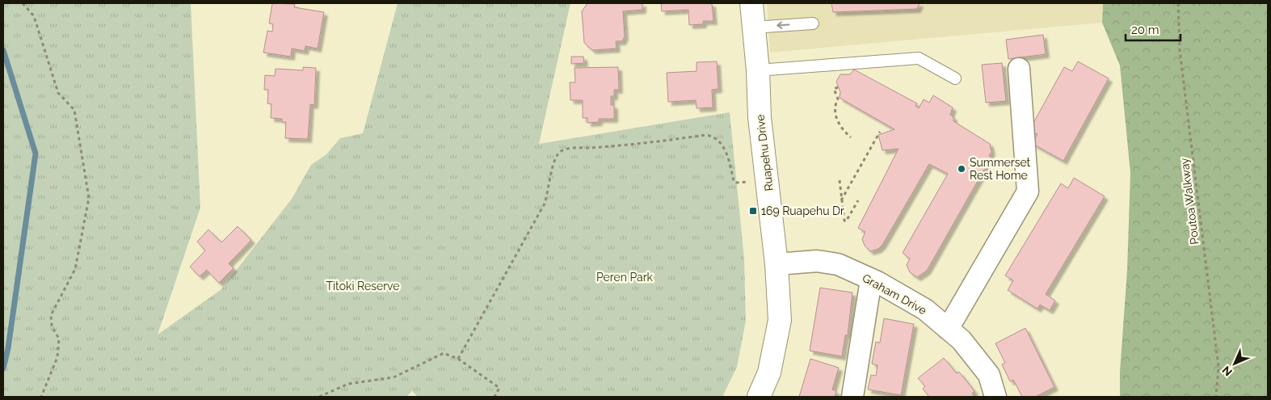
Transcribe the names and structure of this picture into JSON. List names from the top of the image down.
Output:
{
  "streets": {
    "street": ["Ruapehu Drive", "Graham Drive"],
    "path": ["Poutoa Walkway"]
  },
  "crossings": [
    ["Ruapehu Drive", "Graham Drive"]
  ],
  "parks": ["Peren Park", "Titoki Reserve"],
  "places": {
    "other": ["Summerset Rest Home"],
    "transit": ["169 Ruapehu Dr"]
  },
  "scale_bar": "20 m",
  "north": "bottom left"
}
